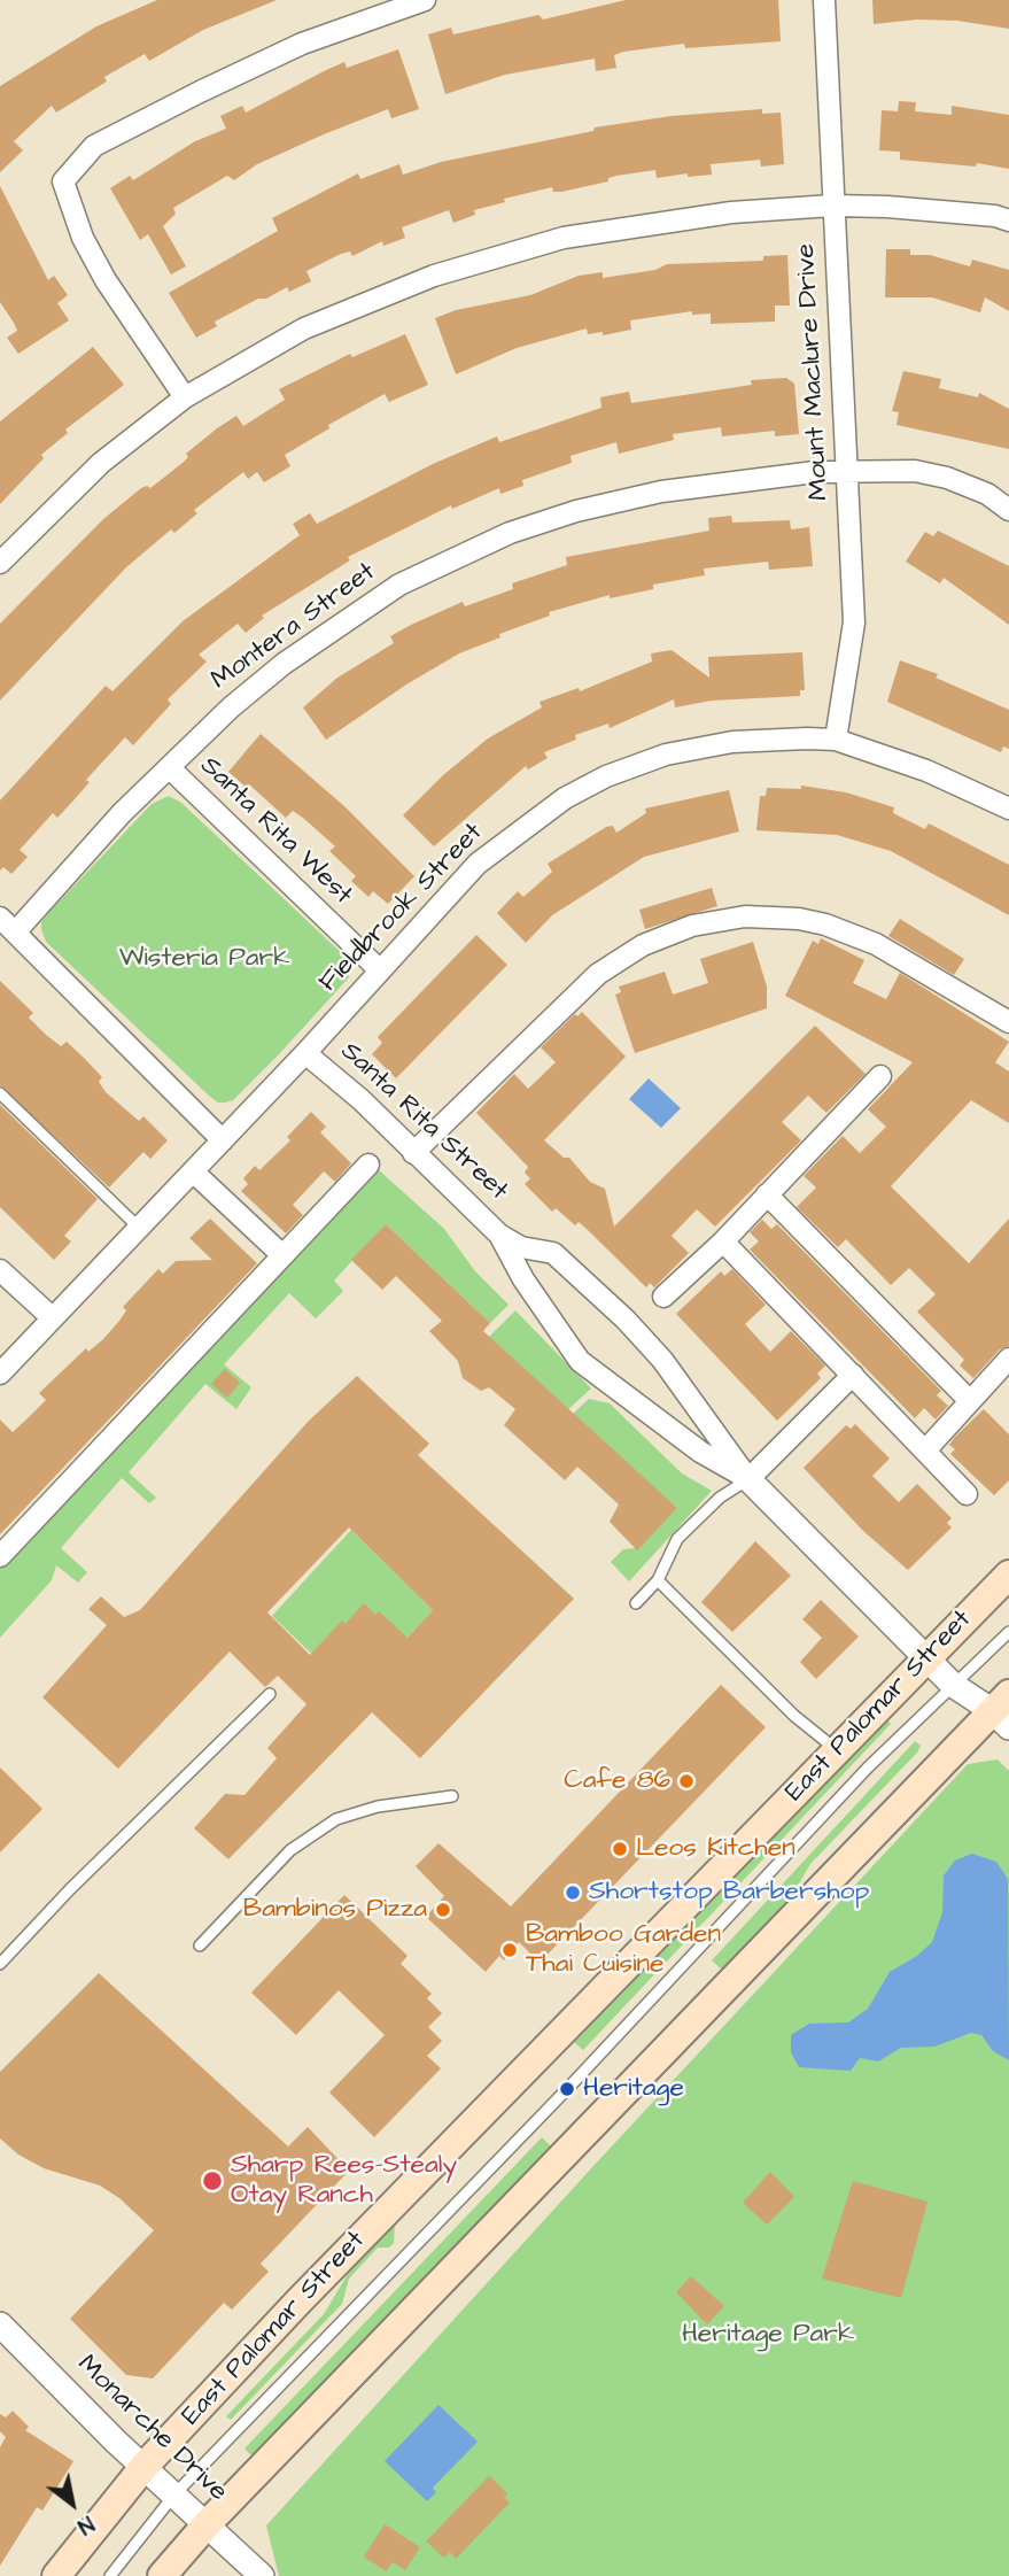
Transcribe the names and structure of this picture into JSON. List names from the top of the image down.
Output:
{
  "streets": {
    "main road": ["East Palomar Street"],
    "street": [
      "Mount Maclure Drive",
      "Montera Street",
      "Santa Rita West",
      "Fieldbrook Street",
      "Santa Rita Street",
      "Monarche Drive"
    ]
  },
  "crossings": [
    ["Mount Maclure Drive", "Montera Street"],
    ["Mount Maclure Drive", "Fieldbrook Street"],
    ["Montera Street", "Santa Rita West"],
    ["Santa Rita West", "Fieldbrook Street"],
    ["Fieldbrook Street", "Santa Rita Street"],
    ["Santa Rita Street", "East Palomar Street"],
    ["East Palomar Street", "Monarche Drive"]
  ],
  "parks": ["Wisteria Park", "Heritage Park"],
  "places": [
    "Cafe 86",
    "Leos Kitchen",
    "Shortstop Barbershop",
    "Bambinos Pizza",
    "Bamboo Garden Thai Cuisine",
    "Heritage",
    "Sharp Rees-Stealy Otay Ranch"
  ],
  "north": "bottom right"
}
